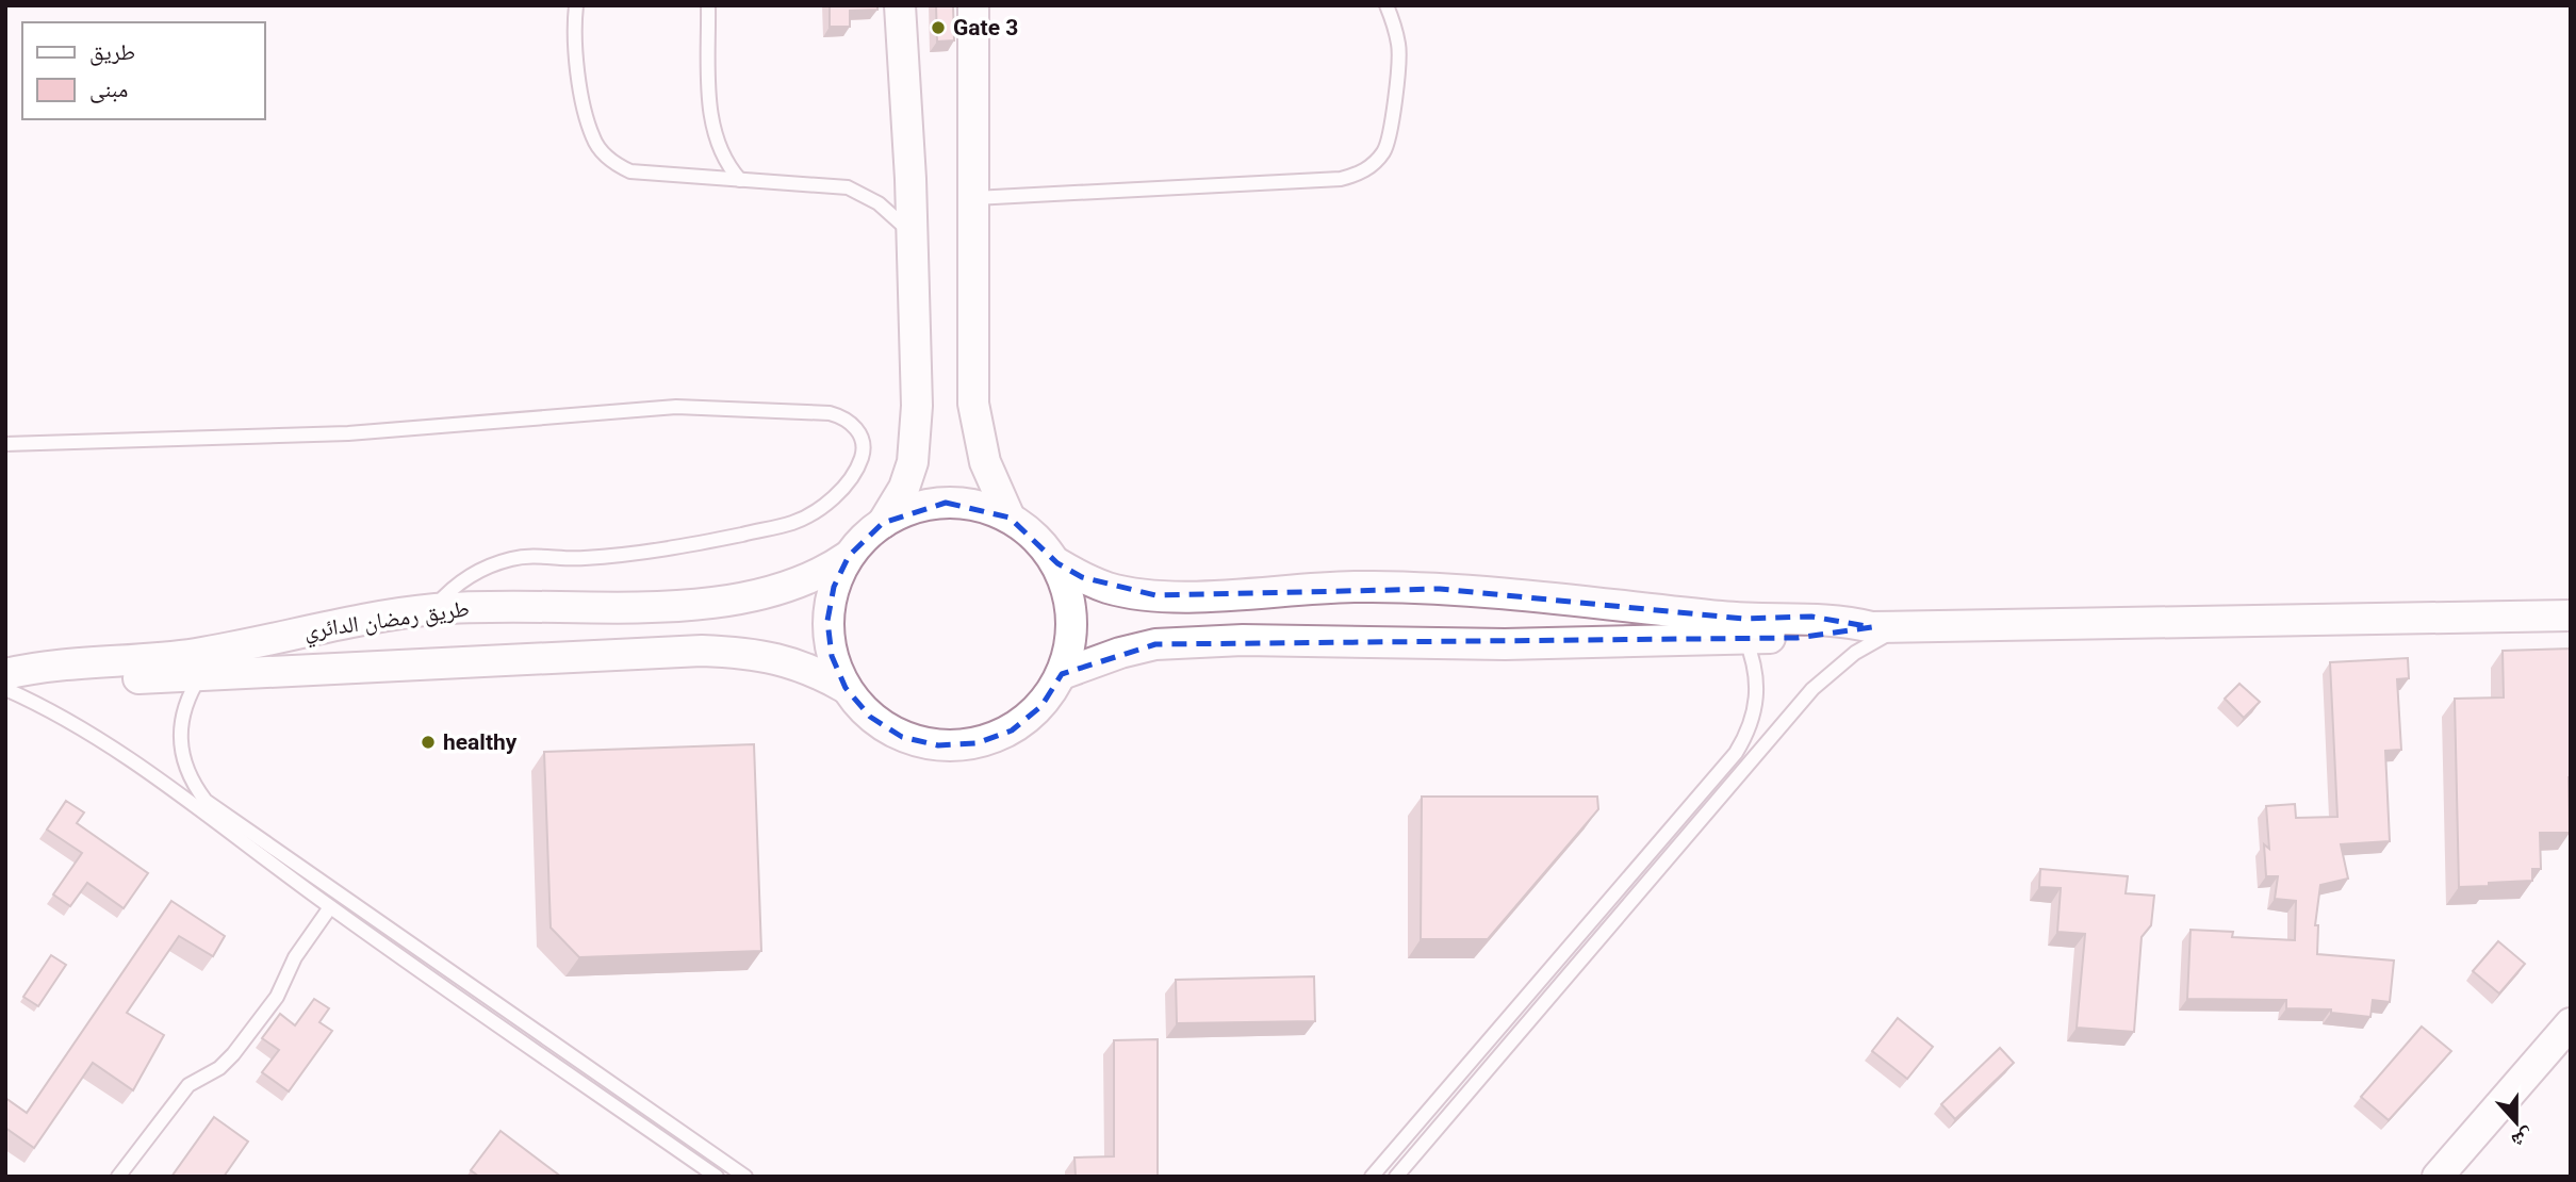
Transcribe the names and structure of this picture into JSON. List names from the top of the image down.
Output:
{
  "streets": {
    "street": ["طريق رمضان الدائري"]
  },
  "places": ["Gate 3", "healthy"],
  "legend": ["طريق", "مبنى"],
  "north": "bottom"
}
